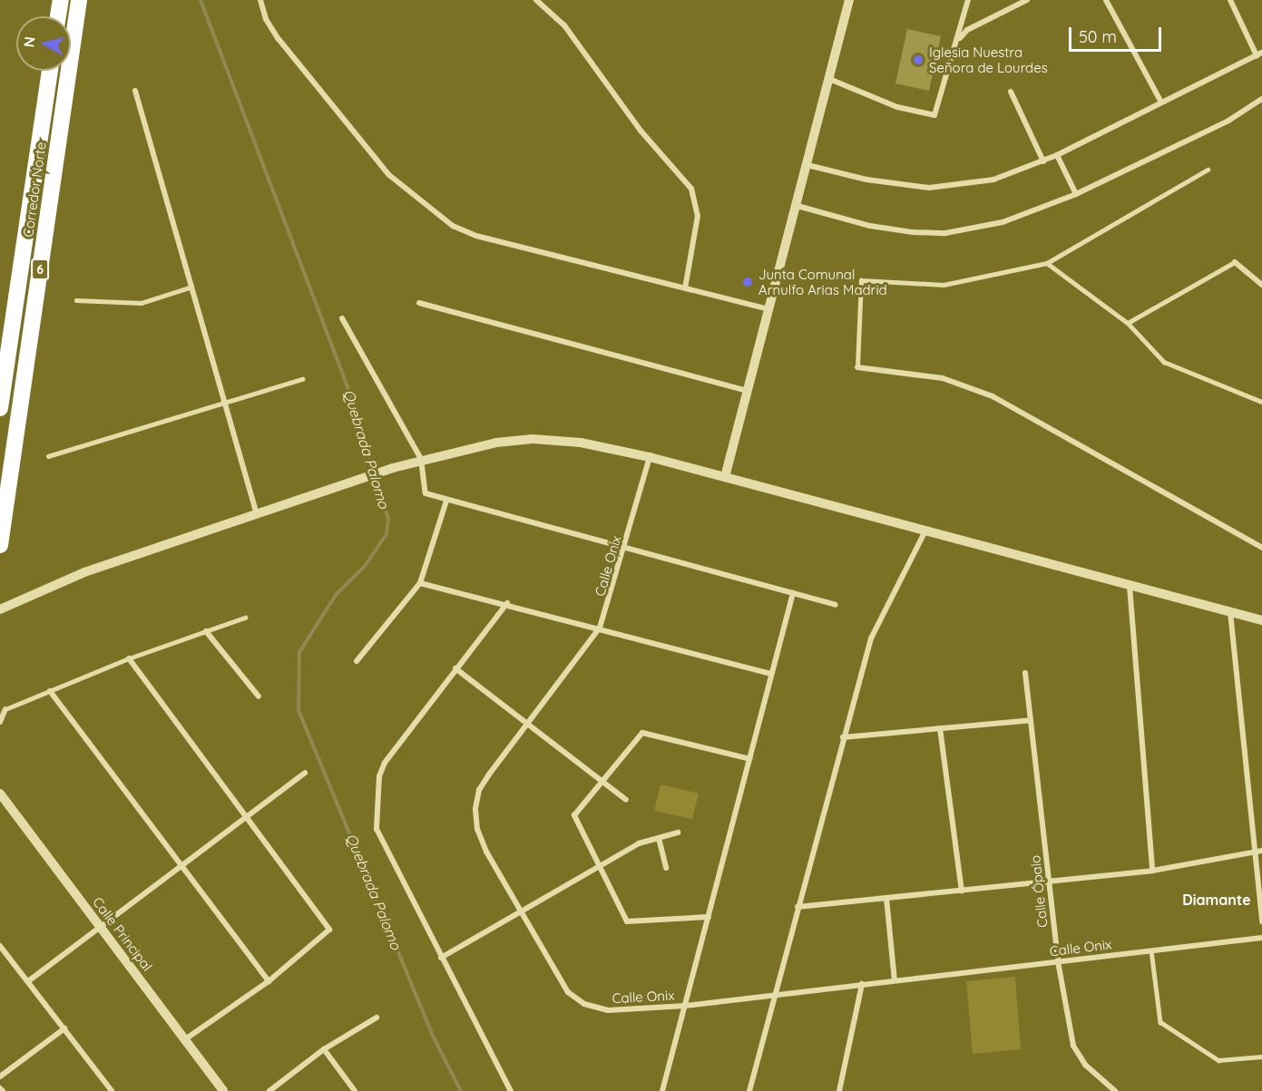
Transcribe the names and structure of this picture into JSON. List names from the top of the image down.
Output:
{
  "streets": {
    "highway": ["Corredor Norte", "6"],
    "street": ["Calle Onix", "Calle Ópalo", "Calle Principal"]
  },
  "crossings": [
    ["Calle Onix", "Calle Ópalo"]
  ],
  "districts": ["Diamante"],
  "water": ["Quebrada Palomo"],
  "places": ["Iglesia Nuestra Señora de Lourdes", "Junta Comunal Arnulfo Arias Madrid"],
  "scale_bar": "50 m",
  "north": "left"
}
